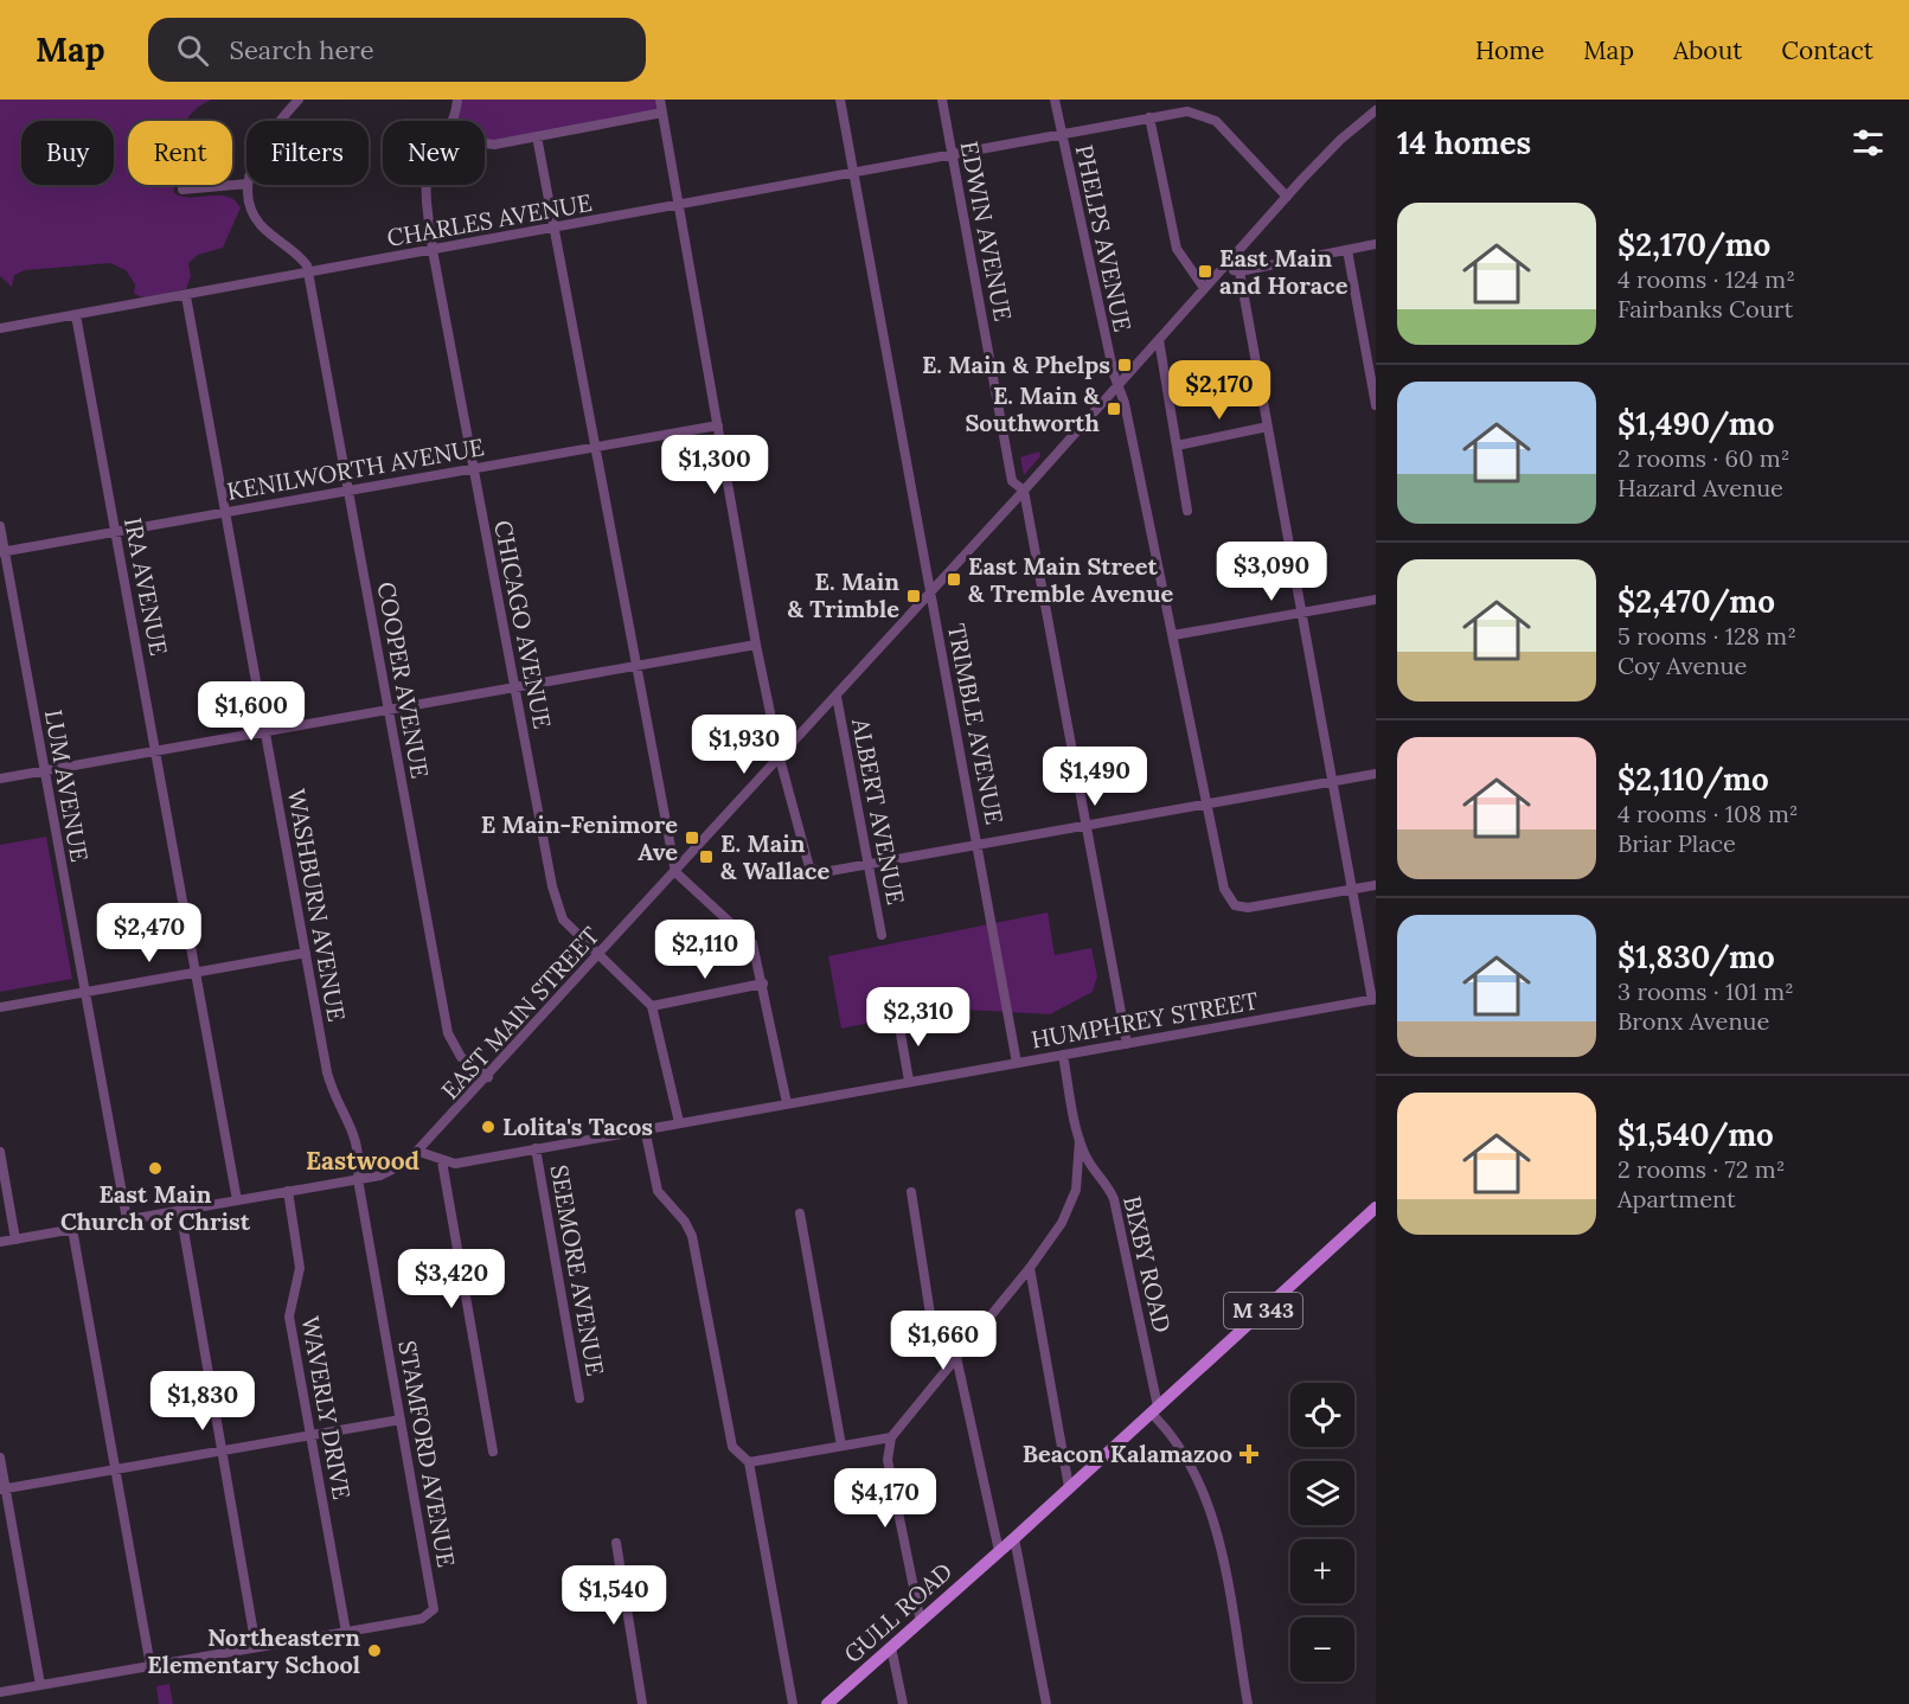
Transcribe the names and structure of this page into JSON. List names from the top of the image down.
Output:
{
  "streets": {
    "main road": ["M 343", "GULL ROAD"],
    "street": [
      "CHARLES AVENUE",
      "EDWIN AVENUE",
      "PHELPS AVENUE",
      "KENILWORTH AVENUE",
      "IRA AVENUE",
      "CHICAGO AVENUE",
      "COOPER AVENUE",
      "TRIMBLE AVENUE",
      "LUM AVENUE",
      "ALBERT AVENUE",
      "WASHBURN AVENUE",
      "EAST MAIN STREET",
      "HUMPHREY STREET",
      "BIXBY ROAD",
      "SEEMORE AVENUE",
      "WAVERLY DRIVE",
      "STAMFORD AVENUE"
    ]
  },
  "crossings": [
    ["CHARLES AVENUE", "EDWIN AVENUE"],
    ["CHARLES AVENUE", "PHELPS AVENUE"],
    ["CHARLES AVENUE", "IRA AVENUE"],
    ["CHARLES AVENUE", "CHICAGO AVENUE"],
    ["CHARLES AVENUE", "COOPER AVENUE"],
    ["CHARLES AVENUE", "TRIMBLE AVENUE"],
    ["CHARLES AVENUE", "WASHBURN AVENUE"],
    ["CHARLES AVENUE", "EAST MAIN STREET"],
    ["EDWIN AVENUE", "EAST MAIN STREET"],
    ["EDWIN AVENUE", "HUMPHREY STREET"],
    ["PHELPS AVENUE", "EAST MAIN STREET"],
    ["KENILWORTH AVENUE", "IRA AVENUE"],
    ["KENILWORTH AVENUE", "CHICAGO AVENUE"],
    ["KENILWORTH AVENUE", "COOPER AVENUE"],
    ["KENILWORTH AVENUE", "LUM AVENUE"],
    ["KENILWORTH AVENUE", "WASHBURN AVENUE"],
    ["IRA AVENUE", "EAST MAIN STREET"],
    ["CHICAGO AVENUE", "EAST MAIN STREET"],
    ["COOPER AVENUE", "EAST MAIN STREET"],
    ["TRIMBLE AVENUE", "EAST MAIN STREET"],
    ["TRIMBLE AVENUE", "HUMPHREY STREET"],
    ["LUM AVENUE", "EAST MAIN STREET"],
    ["ALBERT AVENUE", "EAST MAIN STREET"],
    ["WASHBURN AVENUE", "EAST MAIN STREET"],
    ["WASHBURN AVENUE", "STAMFORD AVENUE"],
    ["EAST MAIN STREET", "HUMPHREY STREET"],
    ["EAST MAIN STREET", "WAVERLY DRIVE"],
    ["EAST MAIN STREET", "STAMFORD AVENUE"],
    ["HUMPHREY STREET", "BIXBY ROAD"],
    ["HUMPHREY STREET", "SEEMORE AVENUE"],
    ["BIXBY ROAD", "GULL ROAD"],
    ["WAVERLY DRIVE", "STAMFORD AVENUE"]
  ],
  "districts": ["Eastwood"],
  "places": {
    "transit": [
      "East Main and Horace",
      "E. Main & Phelps",
      "E. Main & Southworth",
      "East Main Street & Tremble Avenue",
      "E. Main & Trimble",
      "E Main-Fenimore Ave",
      "E. Main & Wallace"
    ],
    "other": ["Lolita's Tacos", "East Main Church of Christ", "Northeastern Elementary School"],
    "health": ["Beacon Kalamazoo"]
  },
  "page": {
    "header": "Map",
    "search": "Search here",
    "nav": [
      "Home",
      "Map",
      "About",
      "Contact"
    ],
    "heading": "14 homes",
    "chip": [
      "Buy",
      "Rent",
      "Filters",
      "New"
    ],
    "list": [
      {
        "name": "$2,170/mo",
        "note": "4 rooms · 124 m² · Fairbanks Court"
      },
      {
        "name": "$1,490/mo",
        "note": "2 rooms · 60 m² · Hazard Avenue"
      },
      {
        "name": "$2,470/mo",
        "note": "5 rooms · 128 m² · Coy Avenue"
      },
      {
        "name": "$2,110/mo",
        "note": "4 rooms · 108 m² · Briar Place"
      },
      {
        "name": "$1,830/mo",
        "note": "3 rooms · 101 m² · Bronx Avenue"
      },
      {
        "name": "$1,540/mo",
        "note": "2 rooms · 72 m² · Apartment"
      }
    ],
    "price": [
      "$2,170",
      "$1,300",
      "$3,090",
      "$1,600",
      "$1,930",
      "$1,490",
      "$2,470",
      "$2,110",
      "$2,310",
      "$3,420",
      "$1,660",
      "$1,830",
      "$4,170",
      "$1,540"
    ],
    "map_buttons": ["+", "−"]
  }
}
